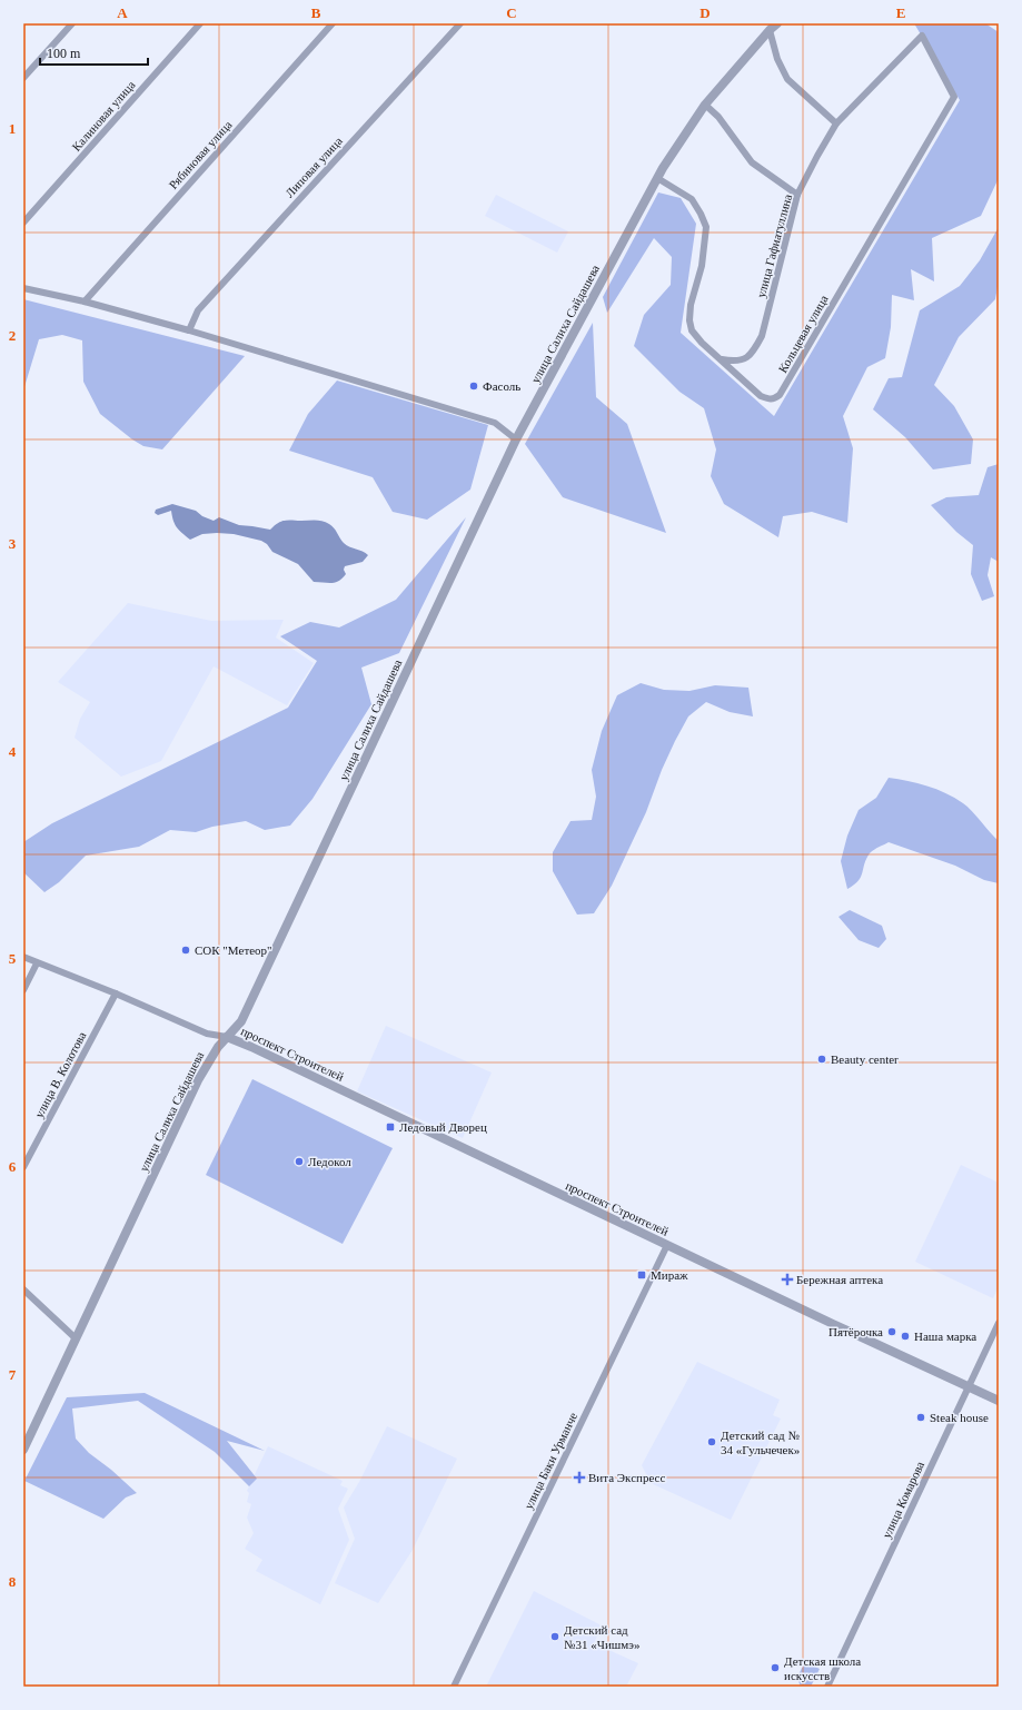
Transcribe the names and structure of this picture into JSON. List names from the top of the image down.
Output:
{
  "streets": {
    "street": [
      "Калиновая улица",
      "Рябиновая улица",
      "Липовая улица",
      "улица Гафиатуллина",
      "улица Салиха Сайдашева",
      "Кольцевая улица",
      "проспект Строителей",
      "улица В. Колотова",
      "улица Баки Урманче",
      "улица Комарова"
    ]
  },
  "crossings": [
    ["улица Гафиатуллина", "Кольцевая улица"],
    ["улица Салиха Сайдашева", "Кольцевая улица"],
    ["улица Салиха Сайдашева", "проспект Строителей"],
    ["проспект Строителей", "улица Баки Урманче"],
    ["проспект Строителей", "улица Комарова"]
  ],
  "places": {
    "other": [
      "Фасоль",
      "СОК \"Метеор\"",
      "Beauty center",
      "Ледокол",
      "Пятёрочка",
      "Наша марка",
      "Steak house",
      "Детский сад № 34 «Гульчечек»",
      "Детский сад №31 «Чишмэ»",
      "Детская школа искусств"
    ],
    "transit": ["Ледовый Дворец", "Мираж"],
    "health": ["Бережная аптека", "Вита Экспресс"]
  },
  "scale_bar": "100 m",
  "grid": {
    "columns": [
      "A",
      "B",
      "C",
      "D",
      "E"
    ],
    "rows": [
      "1",
      "2",
      "3",
      "4",
      "5",
      "6",
      "7",
      "8"
    ]
  }
}
